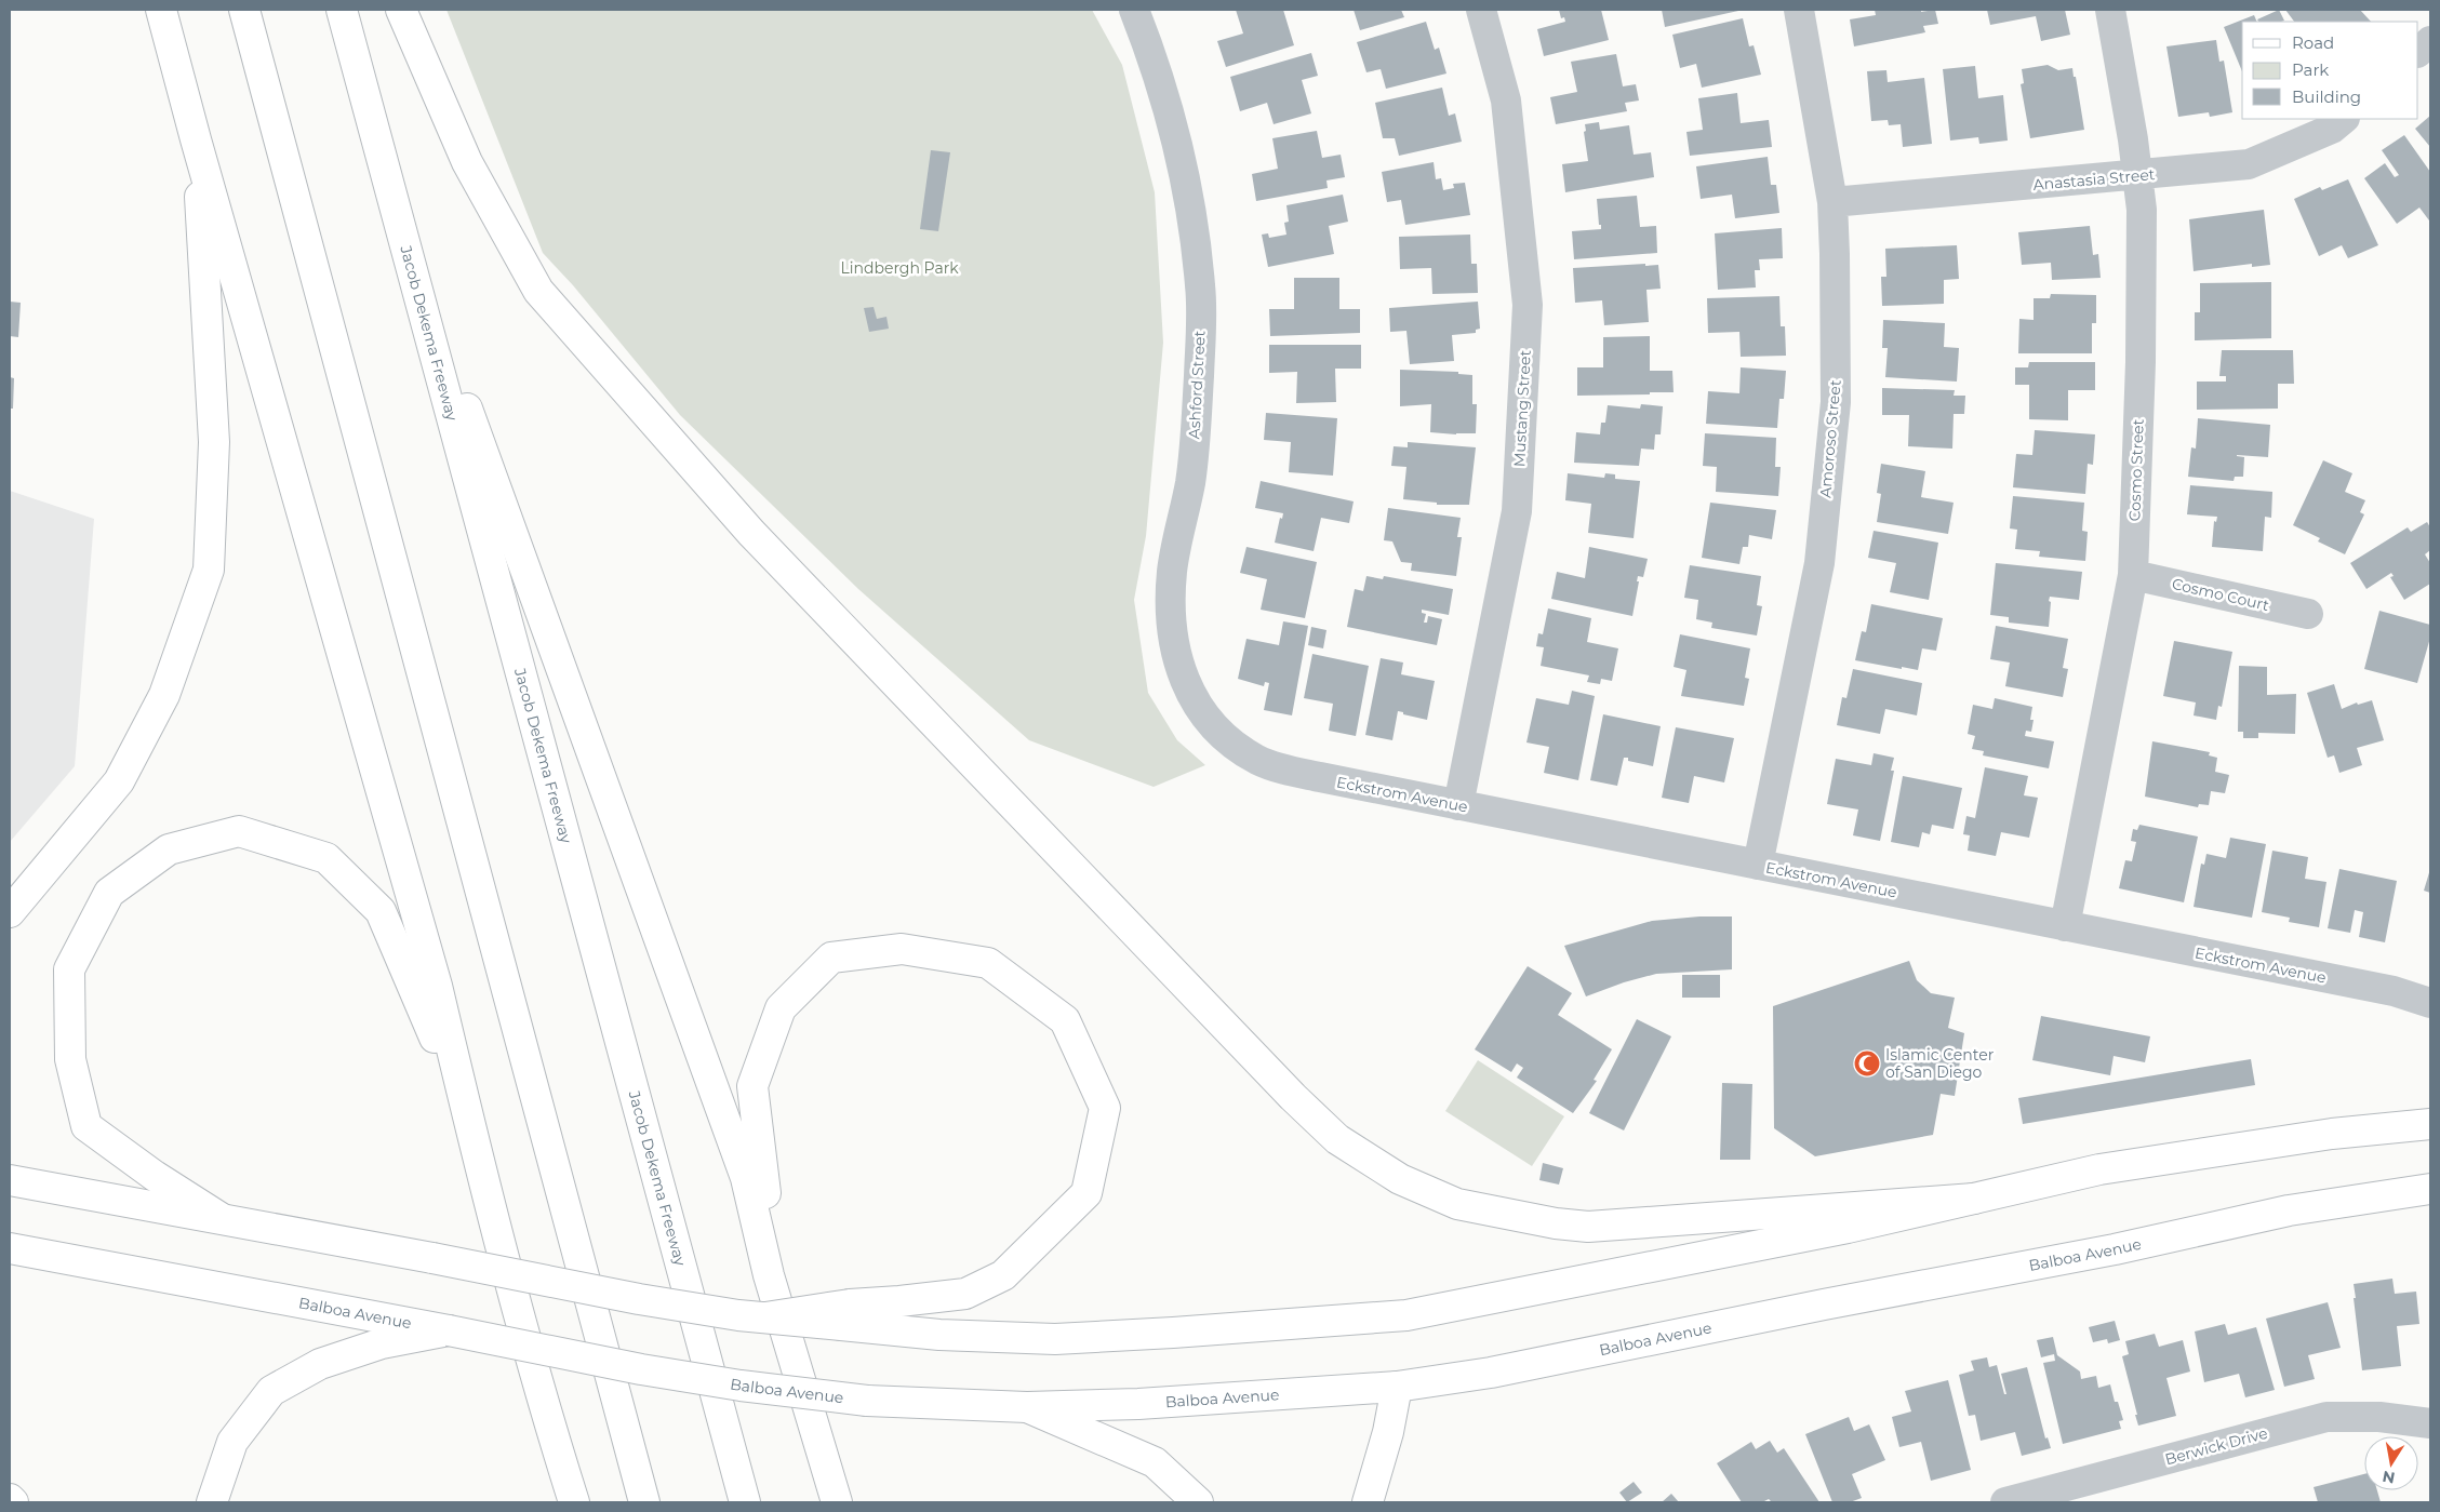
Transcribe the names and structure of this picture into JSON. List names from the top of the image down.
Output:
{
  "streets": {
    "main road": ["Jacob Dekema Freeway", "Balboa Avenue"],
    "street": [
      "Anastasia Street",
      "Ashford Street",
      "Mustang Street",
      "Amoroso Street",
      "Cosmo Street",
      "Cosmo Court",
      "Eckstrom Avenue",
      "Berwick Drive"
    ]
  },
  "crossings": [
    ["Anastasia Street", "Amoroso Street"],
    ["Anastasia Street", "Cosmo Street"],
    ["Ashford Street", "Eckstrom Avenue"],
    ["Mustang Street", "Eckstrom Avenue"],
    ["Amoroso Street", "Eckstrom Avenue"],
    ["Cosmo Street", "Cosmo Court"],
    ["Cosmo Street", "Eckstrom Avenue"]
  ],
  "parks": ["Lindbergh Park"],
  "places": {
    "mosque": ["Islamic Center of San Diego"]
  },
  "legend": ["Road", "Park", "Building"],
  "north": "bottom"
}
